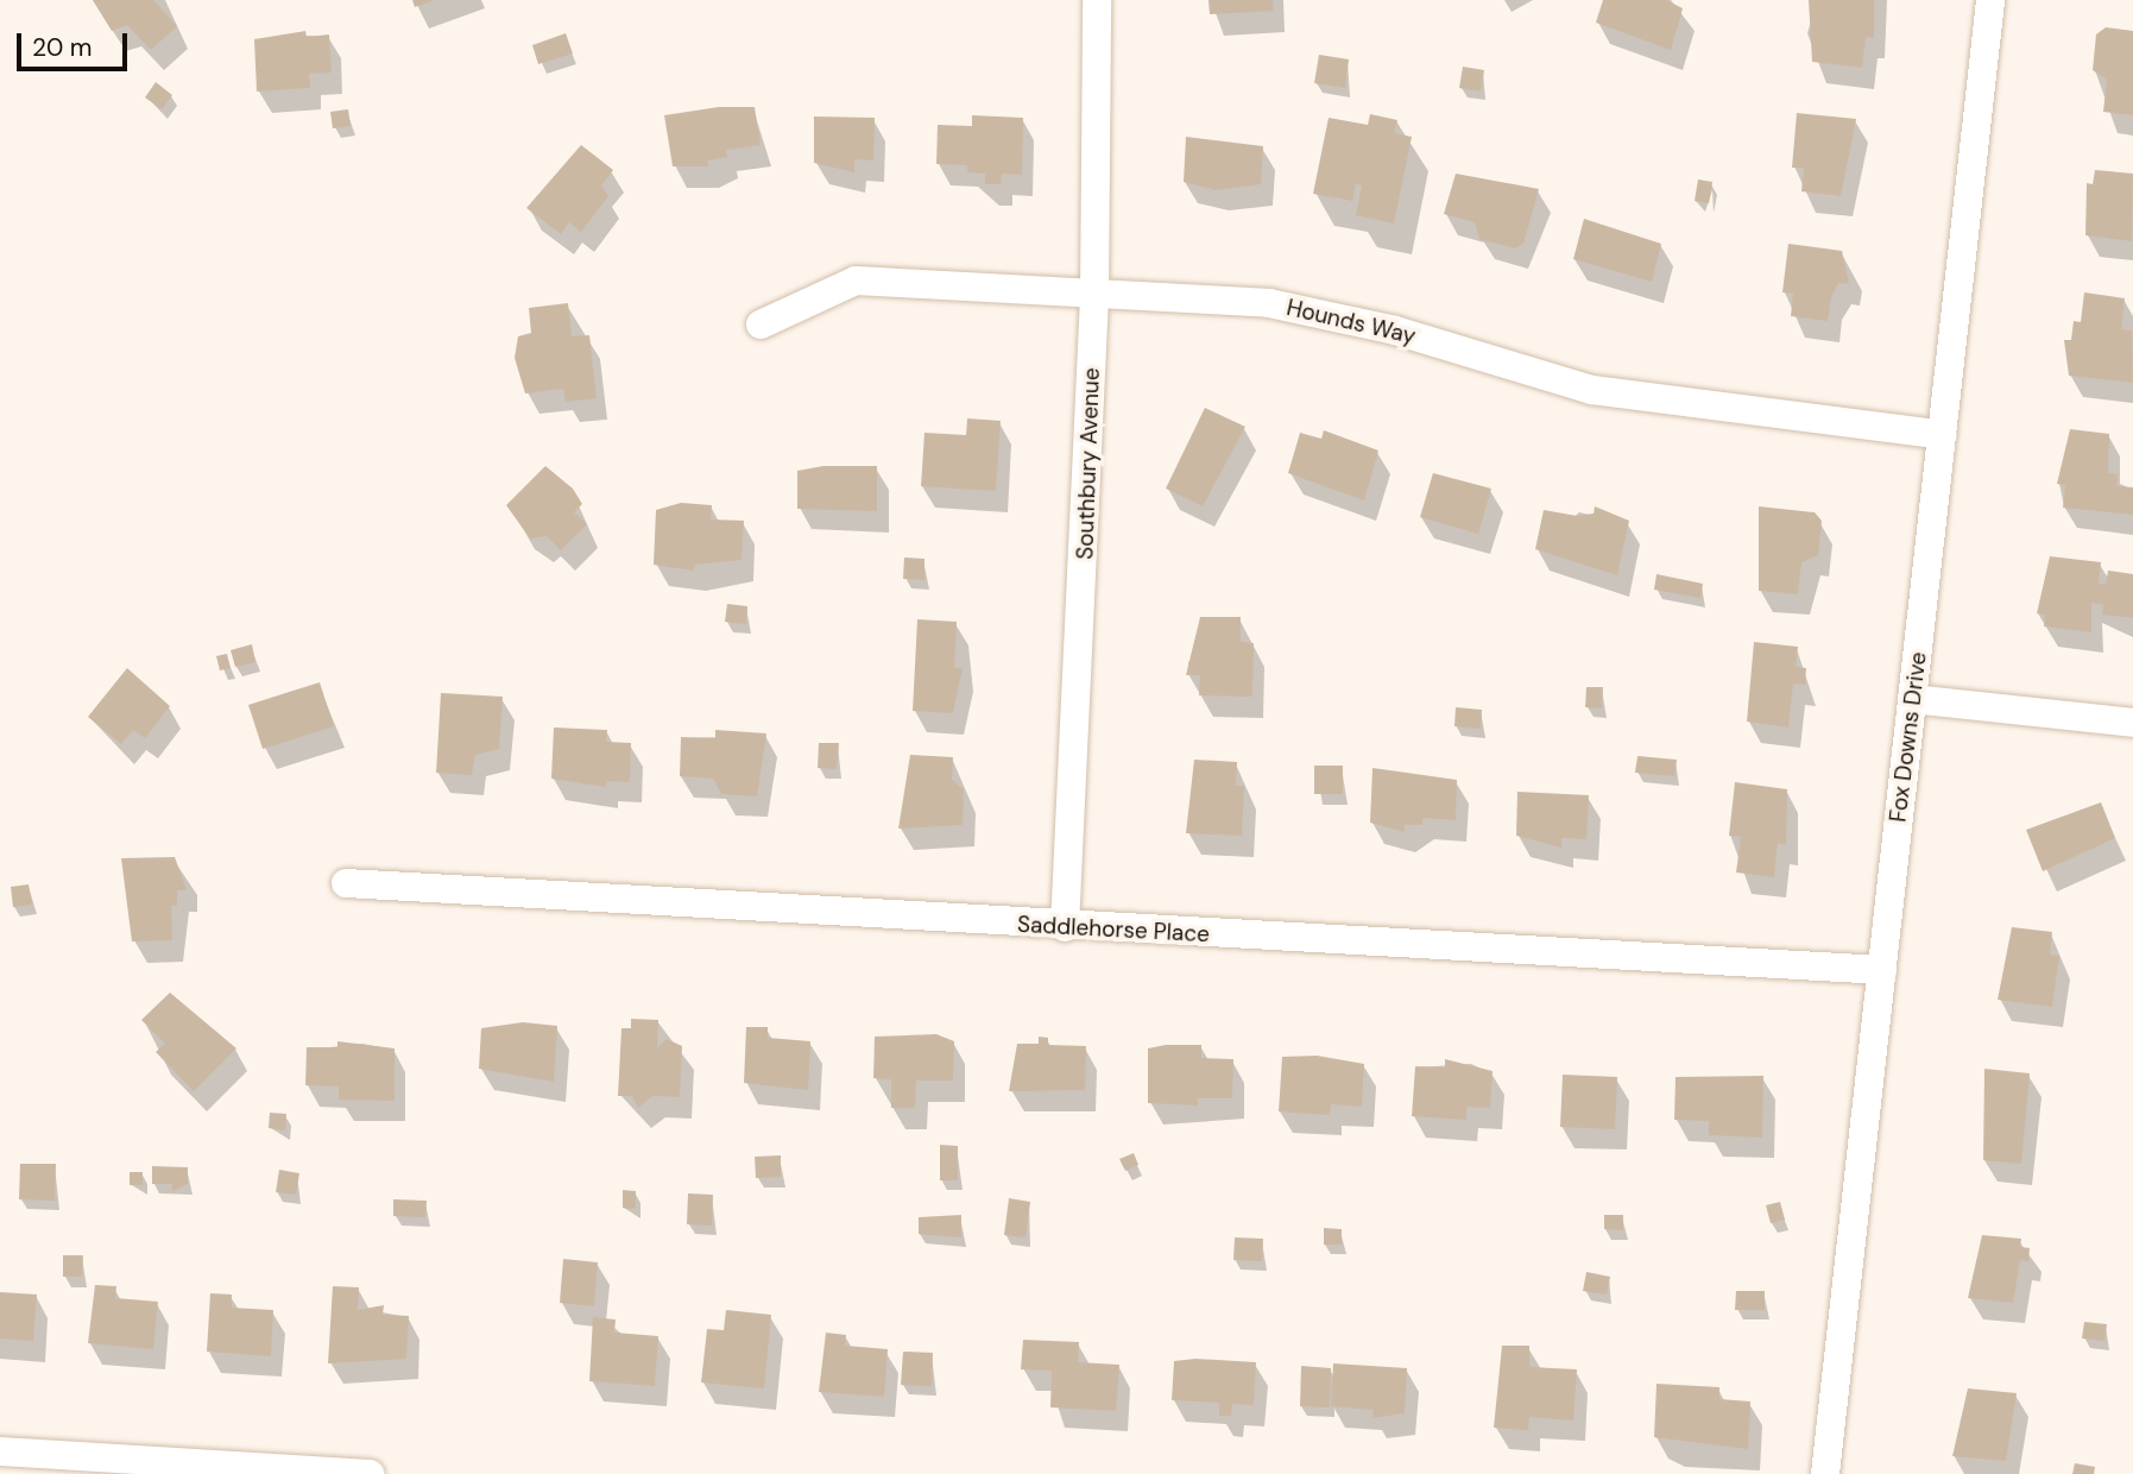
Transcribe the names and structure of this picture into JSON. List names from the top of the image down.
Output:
{
  "streets": {
    "street": [
      "Hounds Way",
      "Southbury Avenue",
      "Fox Downs Drive",
      "Saddlehorse Place"
    ]
  },
  "crossings": [
    ["Hounds Way", "Southbury Avenue"],
    ["Hounds Way", "Fox Downs Drive"],
    ["Southbury Avenue", "Saddlehorse Place"],
    ["Fox Downs Drive", "Saddlehorse Place"]
  ],
  "scale_bar": "20 m"
}
